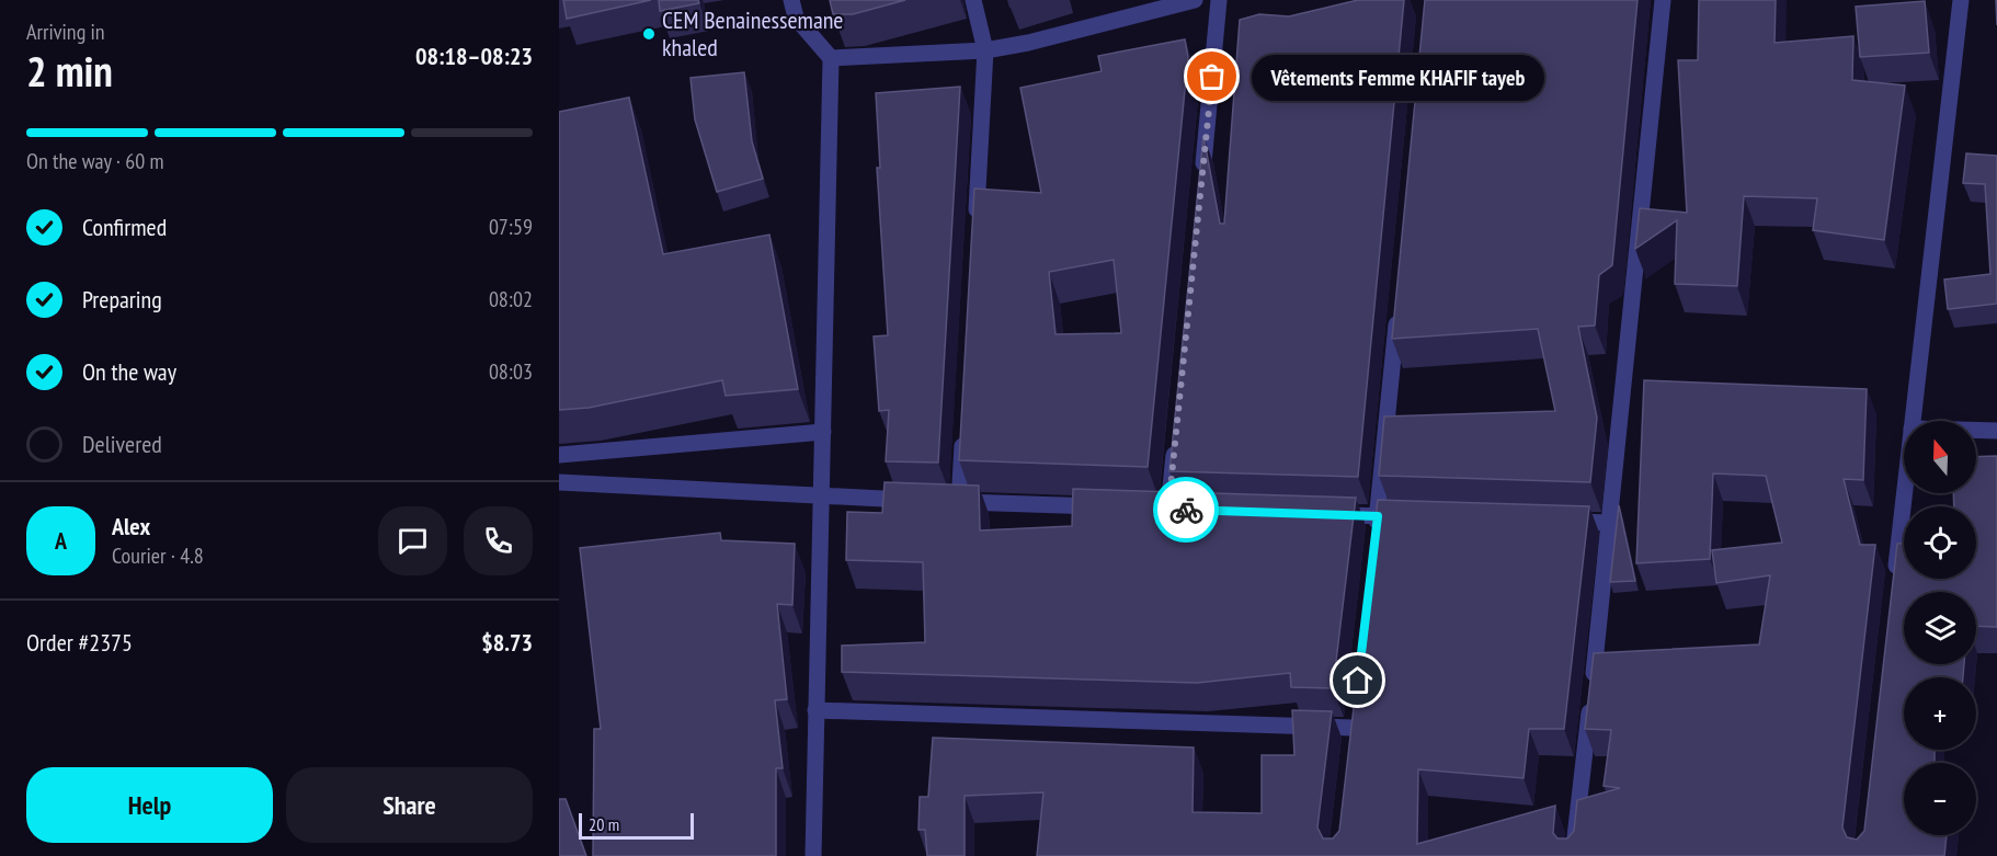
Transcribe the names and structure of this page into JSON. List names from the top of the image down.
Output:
{
  "places": ["CEM Benainessemane khaled", "Vêtements Femme KHAFIF tayeb"],
  "scale_bar": "20 m",
  "north": "top",
  "page": {
    "heading": ["2 min", "Arriving in", "08:18–08:23"],
    "panel": [
      "Alex",
      "Courier · 4.8",
      "Order #2375",
      "$8.73"
    ],
    "bubble": "Vêtements Femme KHAFIF tayeb",
    "bar": "On the way · 60 m",
    "list": [
      ["Confirmed", "07:59"],
      ["Preparing", "08:02"],
      ["On the way", "08:03"],
      "Delivered"
    ],
    "map_buttons": ["+", "−"],
    "round": "A",
    "buttons": ["Help", "Share"],
    "scale": "20 m"
  }
}
